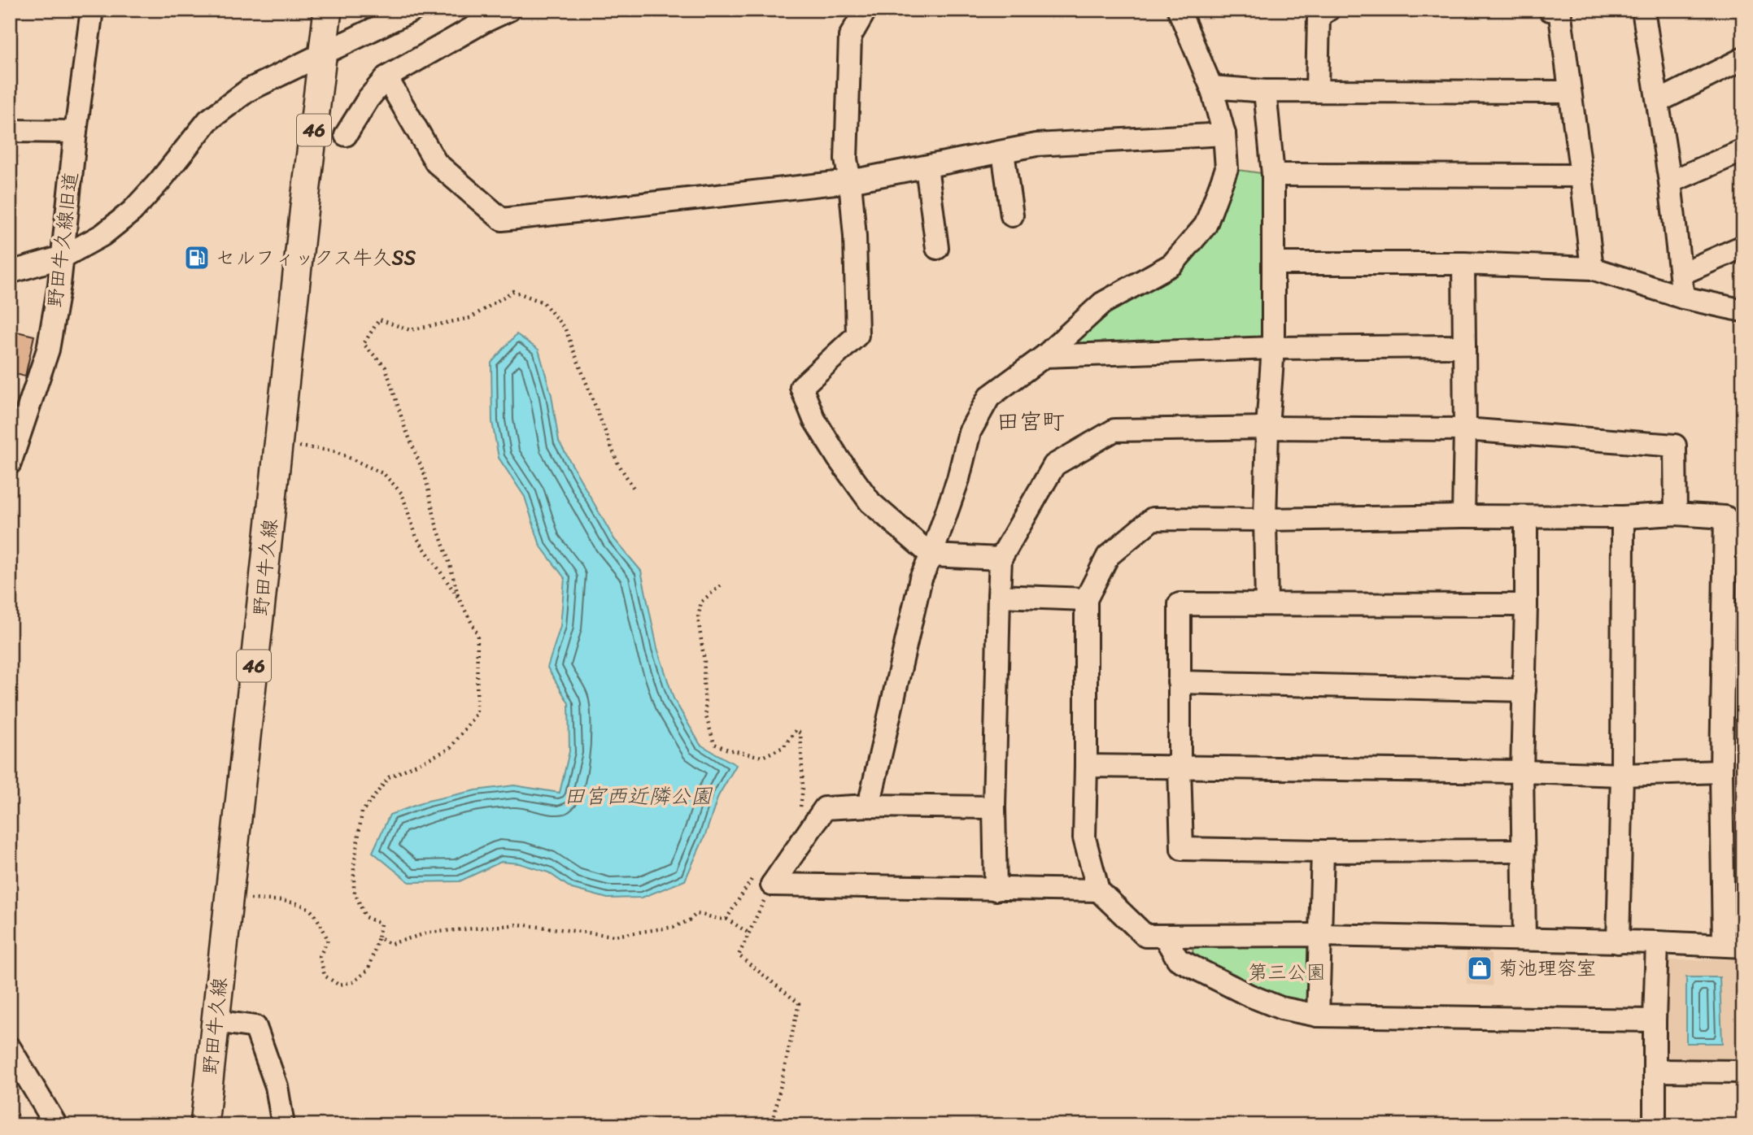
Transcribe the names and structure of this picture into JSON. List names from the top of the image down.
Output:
{
  "streets": {
    "main road": ["46", "野田牛久線"],
    "street": ["野田牛久線旧道"]
  },
  "districts": ["田宮町"],
  "water": ["田宮西近隣公園"],
  "parks": ["第三公園"],
  "places": {
    "fuel station": ["セルフィックス牛久SS"],
    "shop": ["菊池理容室"]
  }
}
